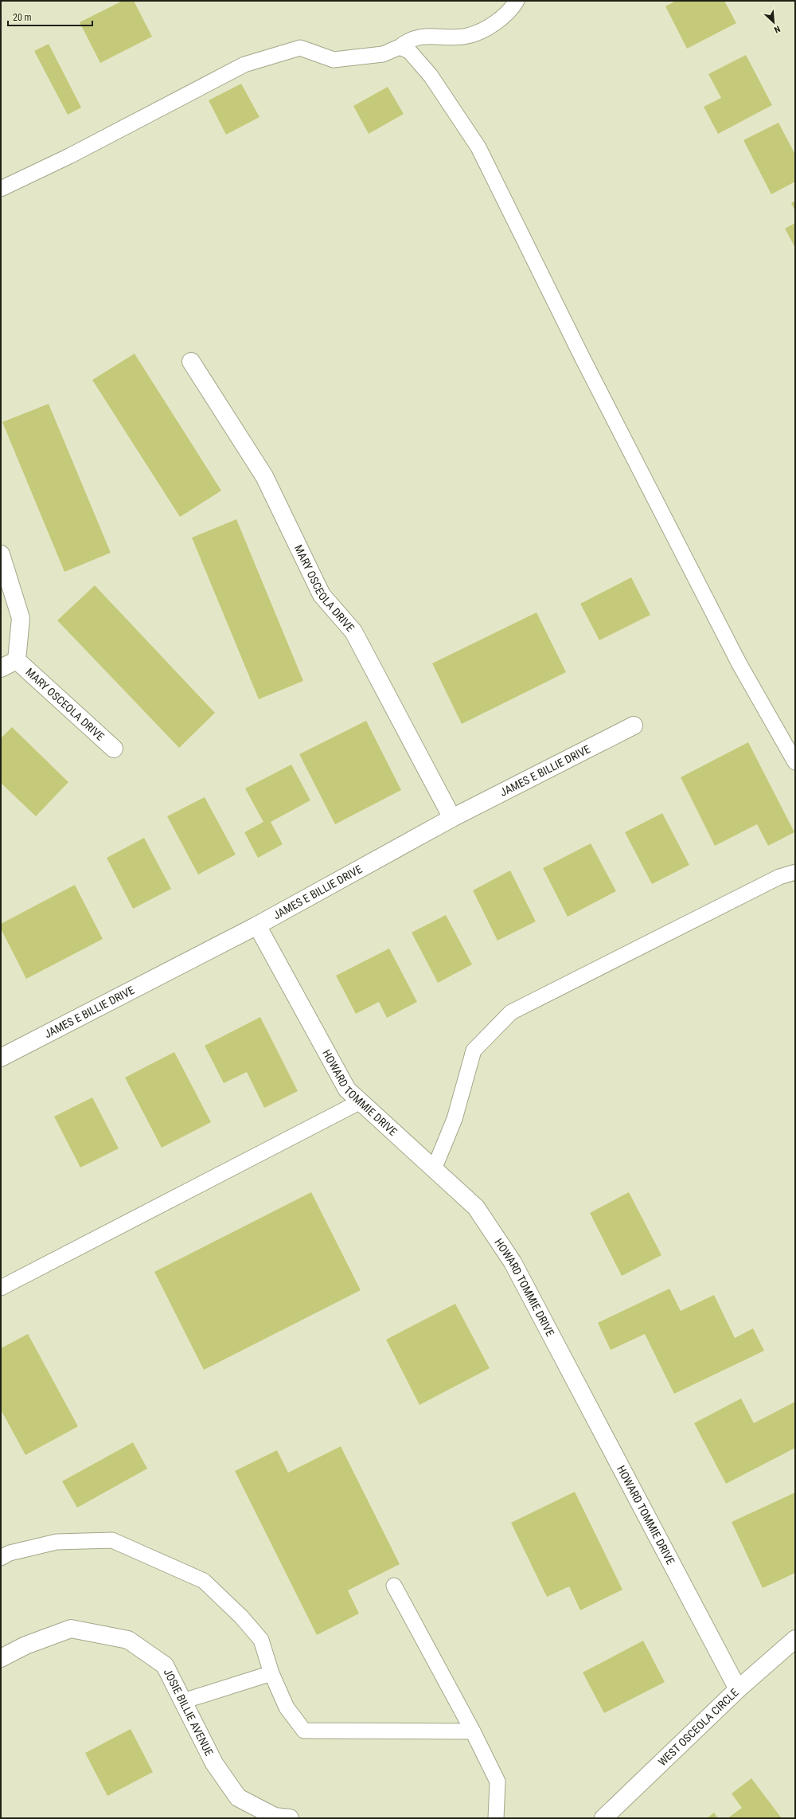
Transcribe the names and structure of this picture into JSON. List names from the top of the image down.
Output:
{
  "streets": {
    "street": [
      "MARY OSCEOLA DRIVE",
      "JAMES E BILLIE DRIVE",
      "HOWARD TOMMIE DRIVE",
      "JOSIE BILLIE AVENUE",
      "WEST OSCEOLA CIRCLE"
    ]
  },
  "crossings": [
    ["MARY OSCEOLA DRIVE", "JAMES E BILLIE DRIVE"],
    ["JAMES E BILLIE DRIVE", "HOWARD TOMMIE DRIVE"],
    ["HOWARD TOMMIE DRIVE", "WEST OSCEOLA CIRCLE"]
  ],
  "scale_bar": "20 m",
  "north": "bottom right"
}
